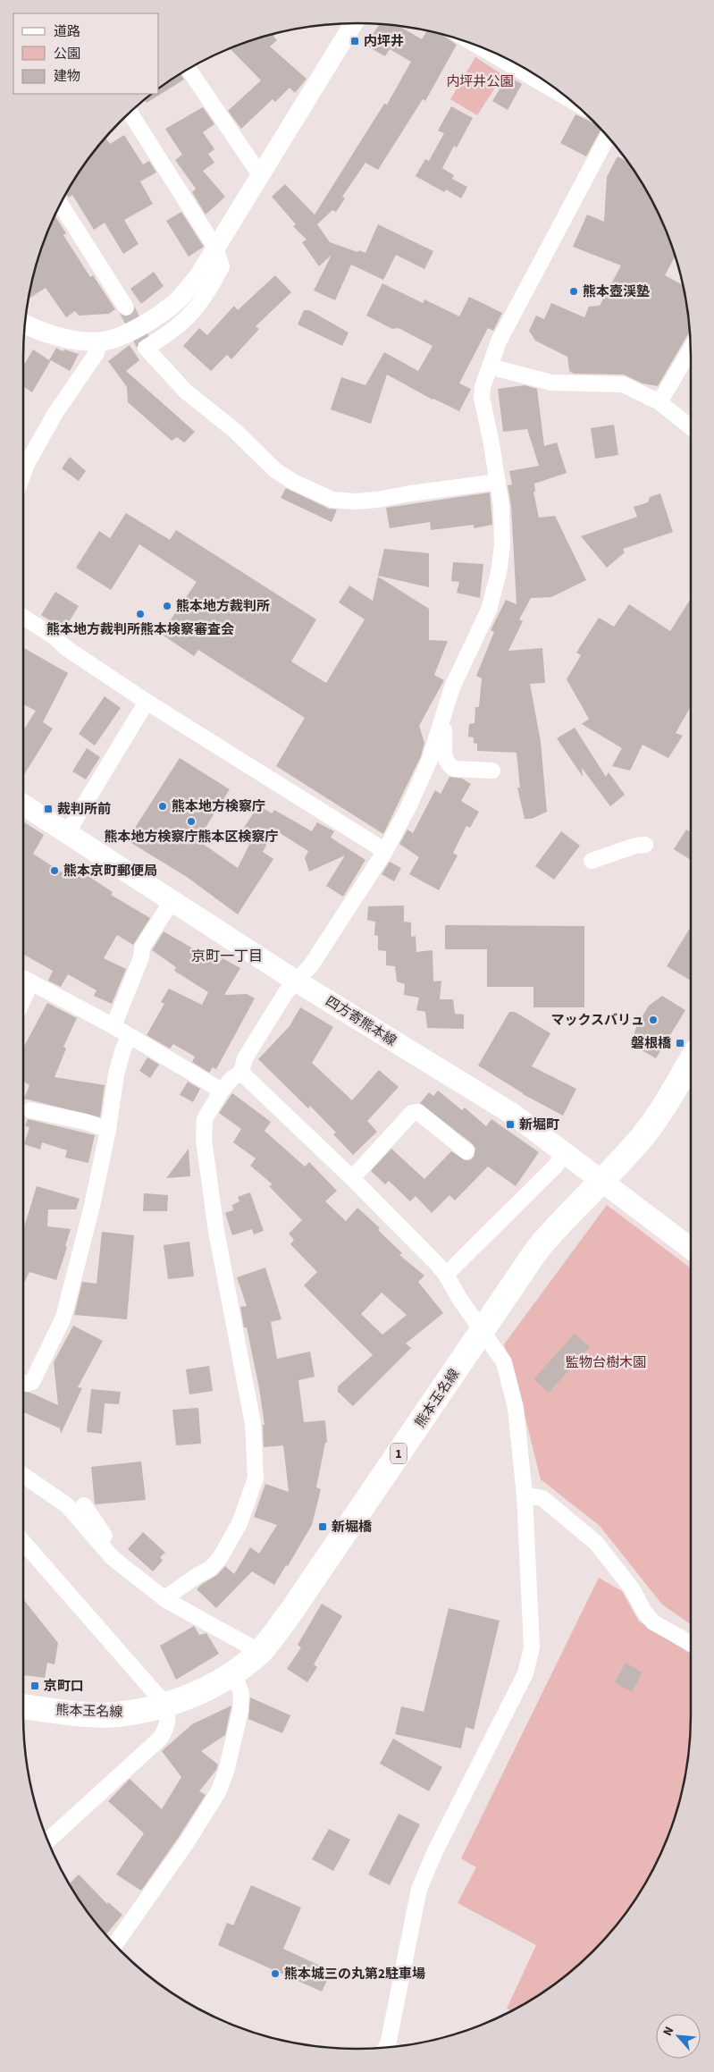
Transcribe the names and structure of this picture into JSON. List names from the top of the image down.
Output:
{
  "streets": {
    "main road": ["四方寄熊本線", "熊本玉名線", "1"]
  },
  "districts": ["京町一丁目"],
  "parks": ["内坪井公園", "監物台樹木園"],
  "places": {
    "transit": [
      "内坪井",
      "裁判所前",
      "磐根橋",
      "新堀町",
      "新堀橋",
      "京町口"
    ],
    "other": [
      "熊本壺渓塾",
      "熊本地方裁判所",
      "熊本地方裁判所熊本検察審査会",
      "熊本地方検察庁",
      "熊本地方検察庁熊本区検察庁",
      "熊本京町郵便局",
      "マックスバリュ",
      "熊本城三の丸第2駐車場"
    ]
  },
  "legend": ["道路", "公園", "建物"],
  "north": "top left"
}
